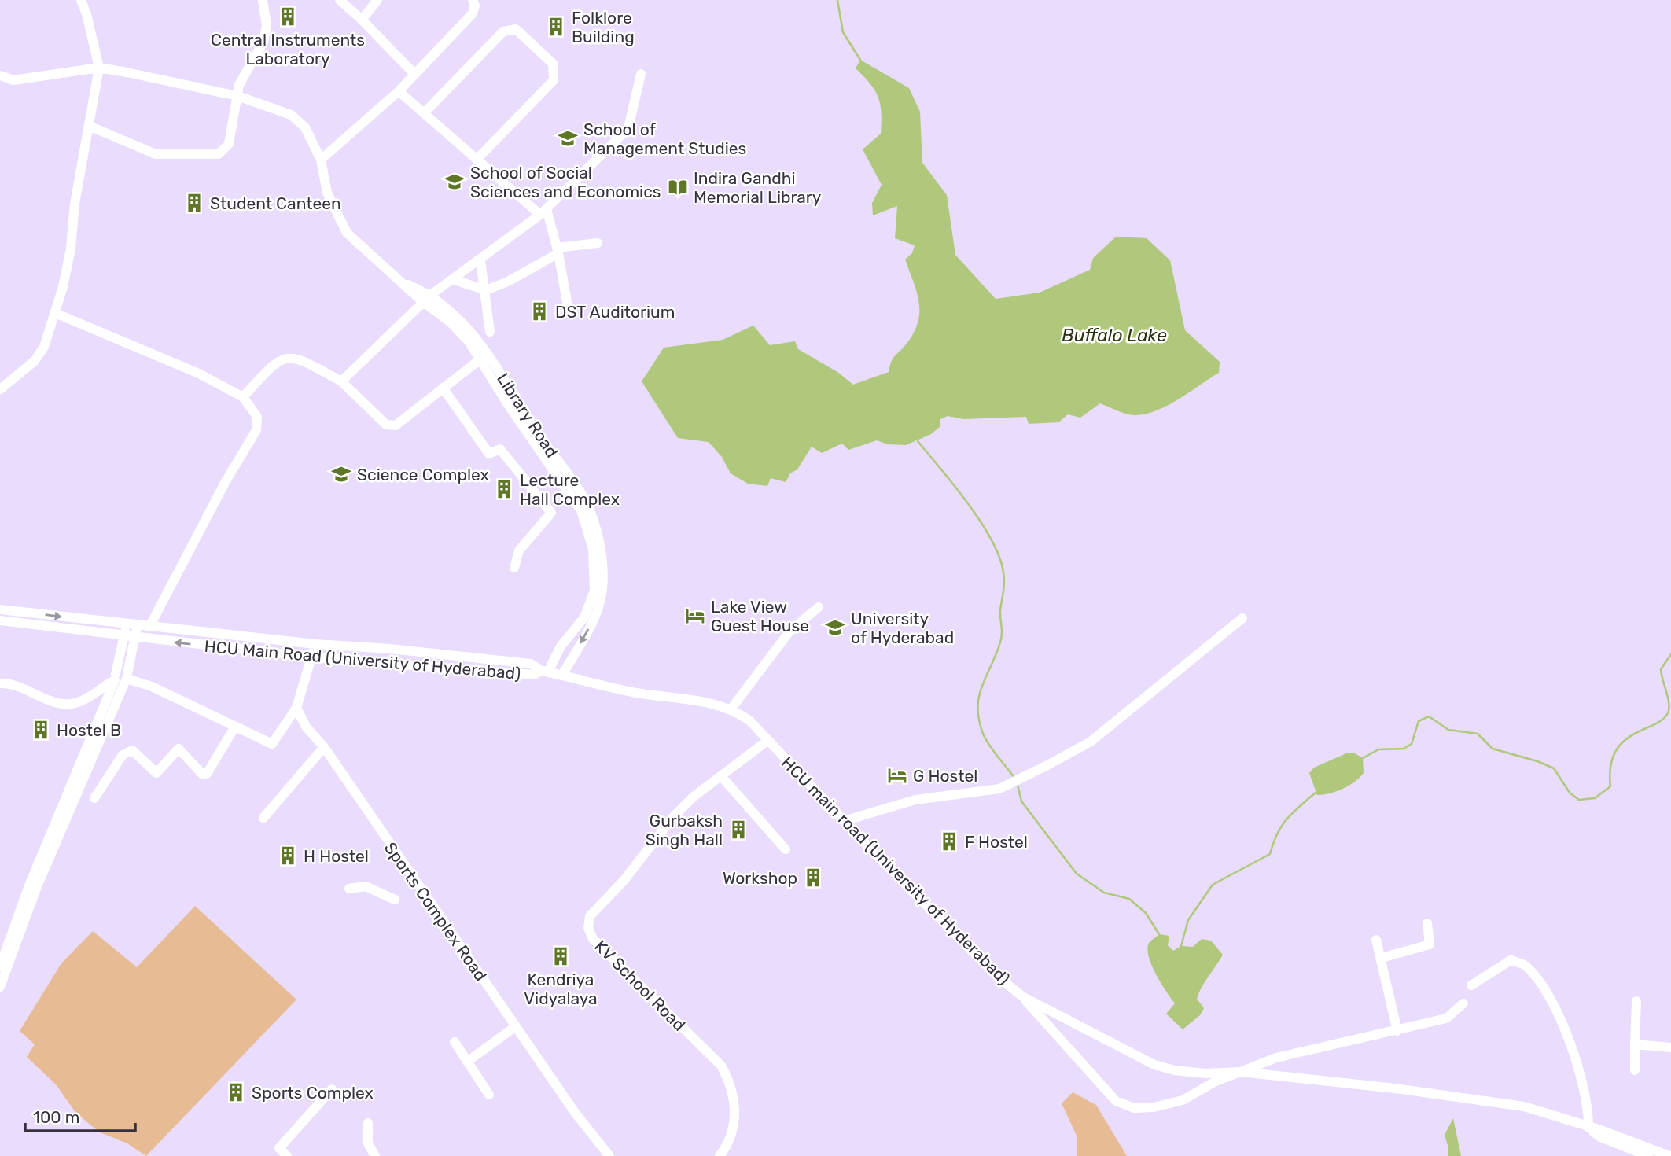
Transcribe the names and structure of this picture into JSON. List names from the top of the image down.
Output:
{
  "streets": {
    "street": [
      "Library Road",
      "HCU Main Road (University of Hyderabad)",
      "HCU main road (University of Hyderabad)",
      "Sports Complex Road",
      "KV School Road"
    ]
  },
  "crossings": [
    ["Library Road", "HCU main road (University of Hyderabad)"],
    ["HCU Main Road (University of Hyderabad)", "HCU main road (University of Hyderabad)"],
    ["HCU main road (University of Hyderabad)", "KV School Road"]
  ],
  "one_way": ["Library Road"],
  "water": ["Buffalo Lake"],
  "places": {
    "building": [
      "Central Instruments Laboratory",
      "Folklore Building",
      "Student Canteen",
      "DST Auditorium",
      "Lecture Hall Complex",
      "Hostel B",
      "Gurbaksh Singh Hall",
      "F Hostel",
      "H Hostel",
      "Workshop",
      "Kendriya Vidyalaya",
      "Sports Complex"
    ],
    "school or university": [
      "School of Management Studies",
      "School of Social Sciences and Economics",
      "Science Complex",
      "University of Hyderabad"
    ],
    "library": ["Indira Gandhi Memorial Library"],
    "hotel": ["Lake View Guest House", "G Hostel"]
  },
  "scale_bar": "100 m"
}
